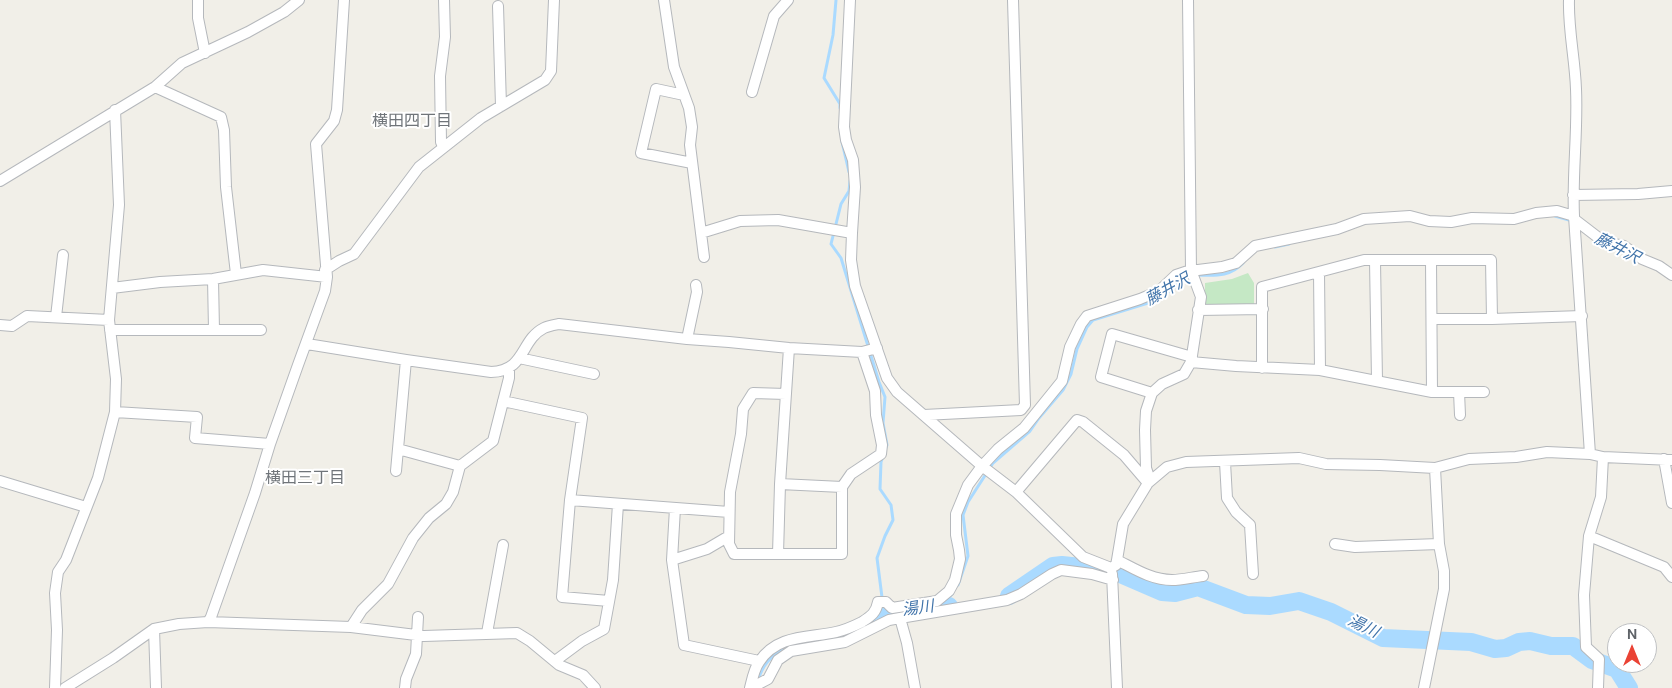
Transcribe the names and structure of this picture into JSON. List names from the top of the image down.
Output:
{
  "districts": ["横田四丁目", "横田三丁目"],
  "water": ["藤井沢", "湯川"],
  "north": "top"
}
